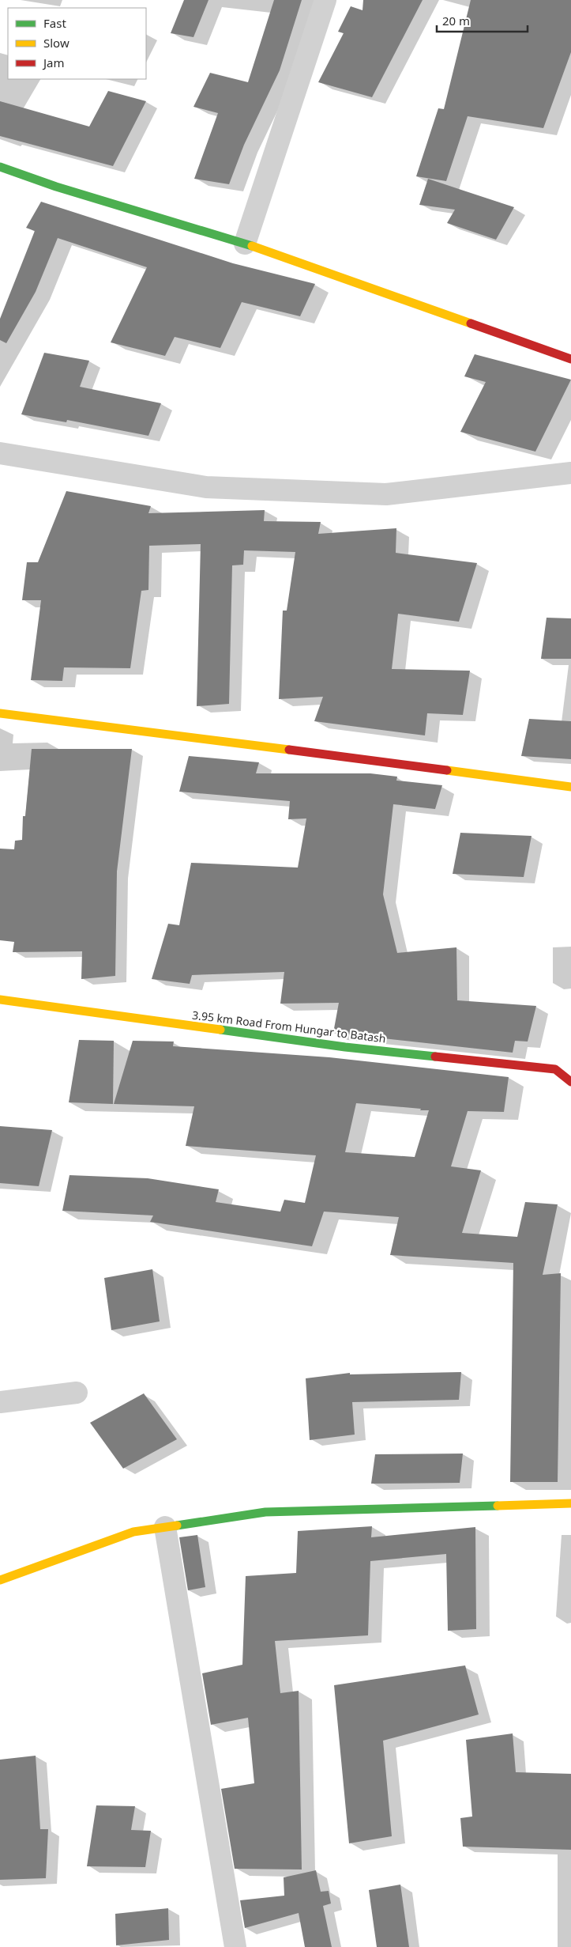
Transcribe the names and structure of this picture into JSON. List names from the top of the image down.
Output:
{
  "streets": {
    "street": ["3.95 km Road From Hungar to Batash"]
  },
  "legend": ["Fast", "Slow", "Jam"],
  "scale_bar": "20 m"
}
